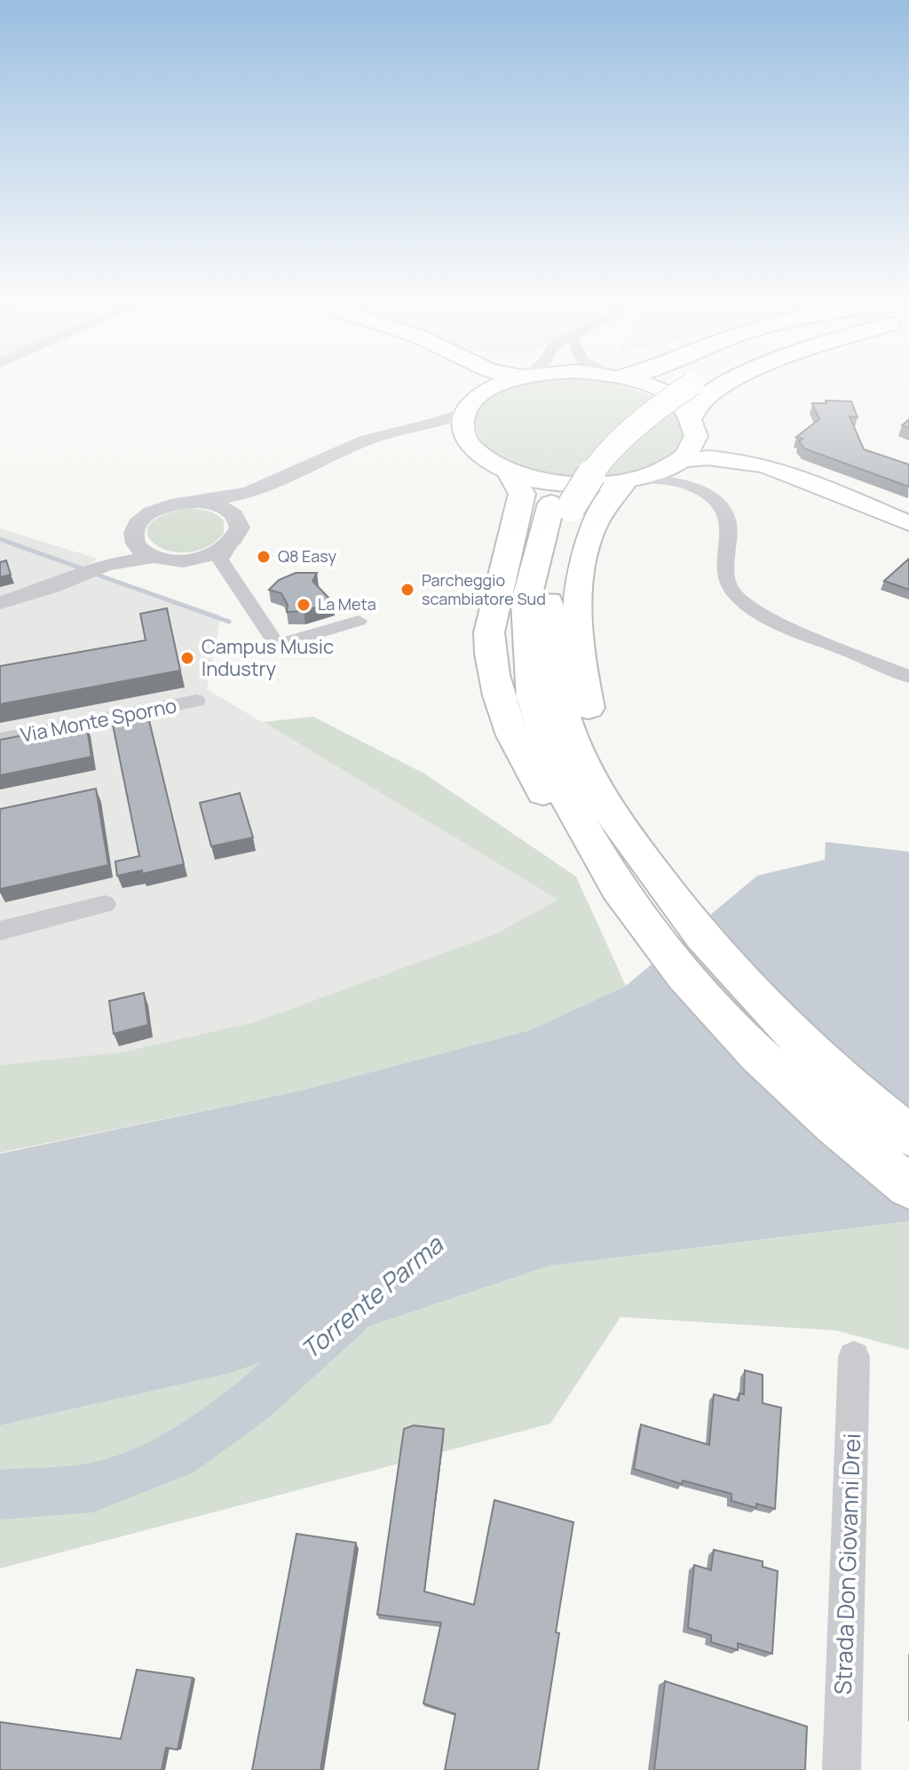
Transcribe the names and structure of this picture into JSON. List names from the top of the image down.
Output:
{
  "streets": {
    "street": ["Via Monte Sporno", "Strada Don Giovanni Drei"]
  },
  "water": ["Torrente Parma"],
  "places": [
    "Q8 Easy",
    "Parcheggio scambiatore Sud",
    "La Meta",
    "Campus Music Industry"
  ]
}
